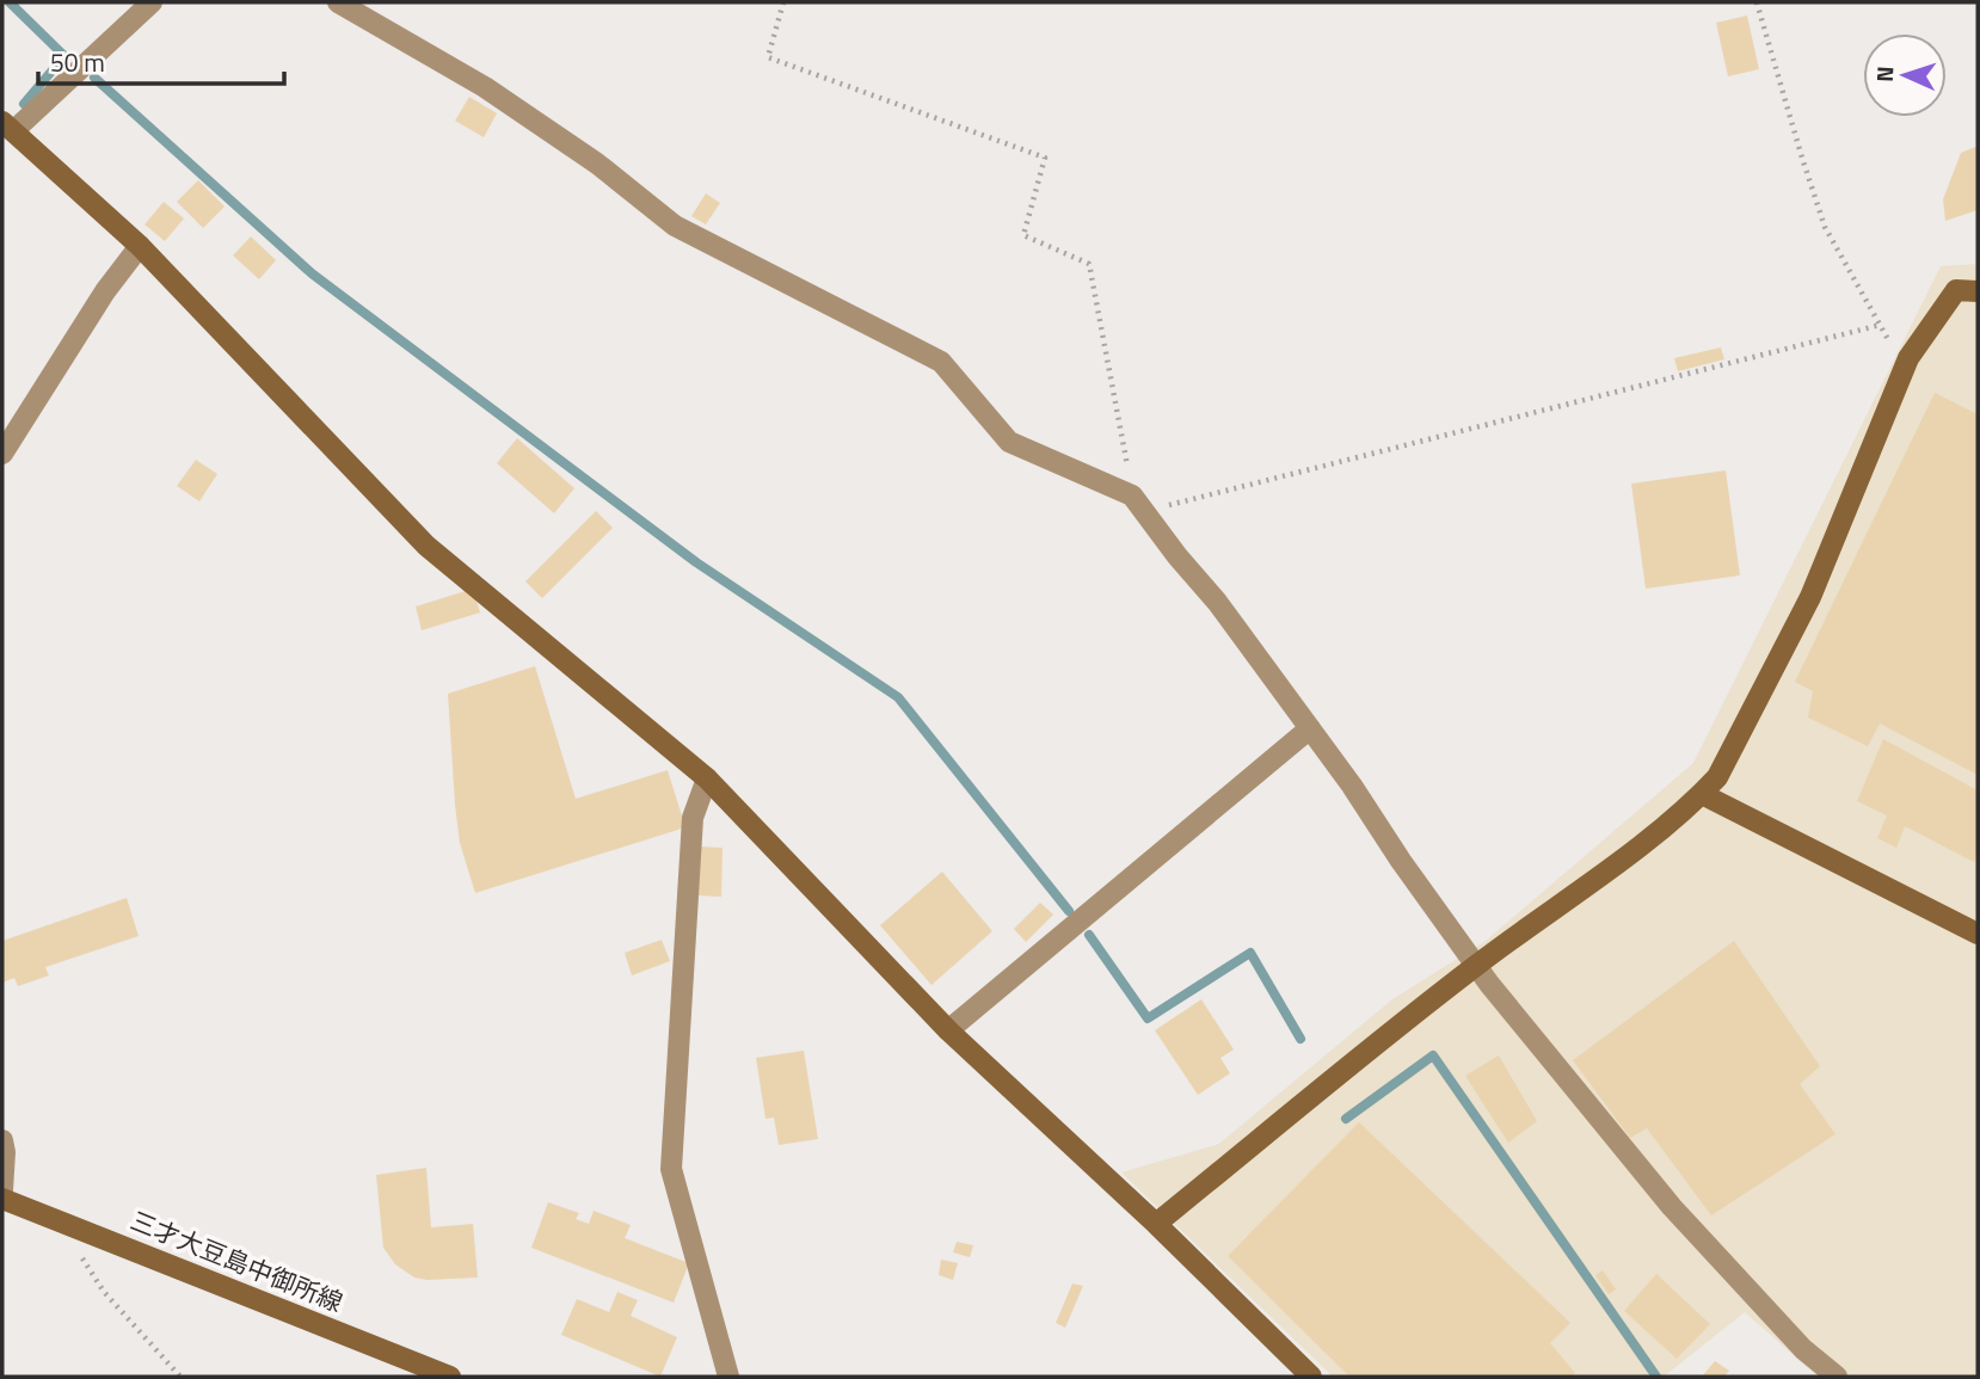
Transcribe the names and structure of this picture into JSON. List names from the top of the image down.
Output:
{
  "streets": {
    "street": ["三才大豆島中御所線"]
  },
  "scale_bar": "50 m",
  "north": "left"
}
